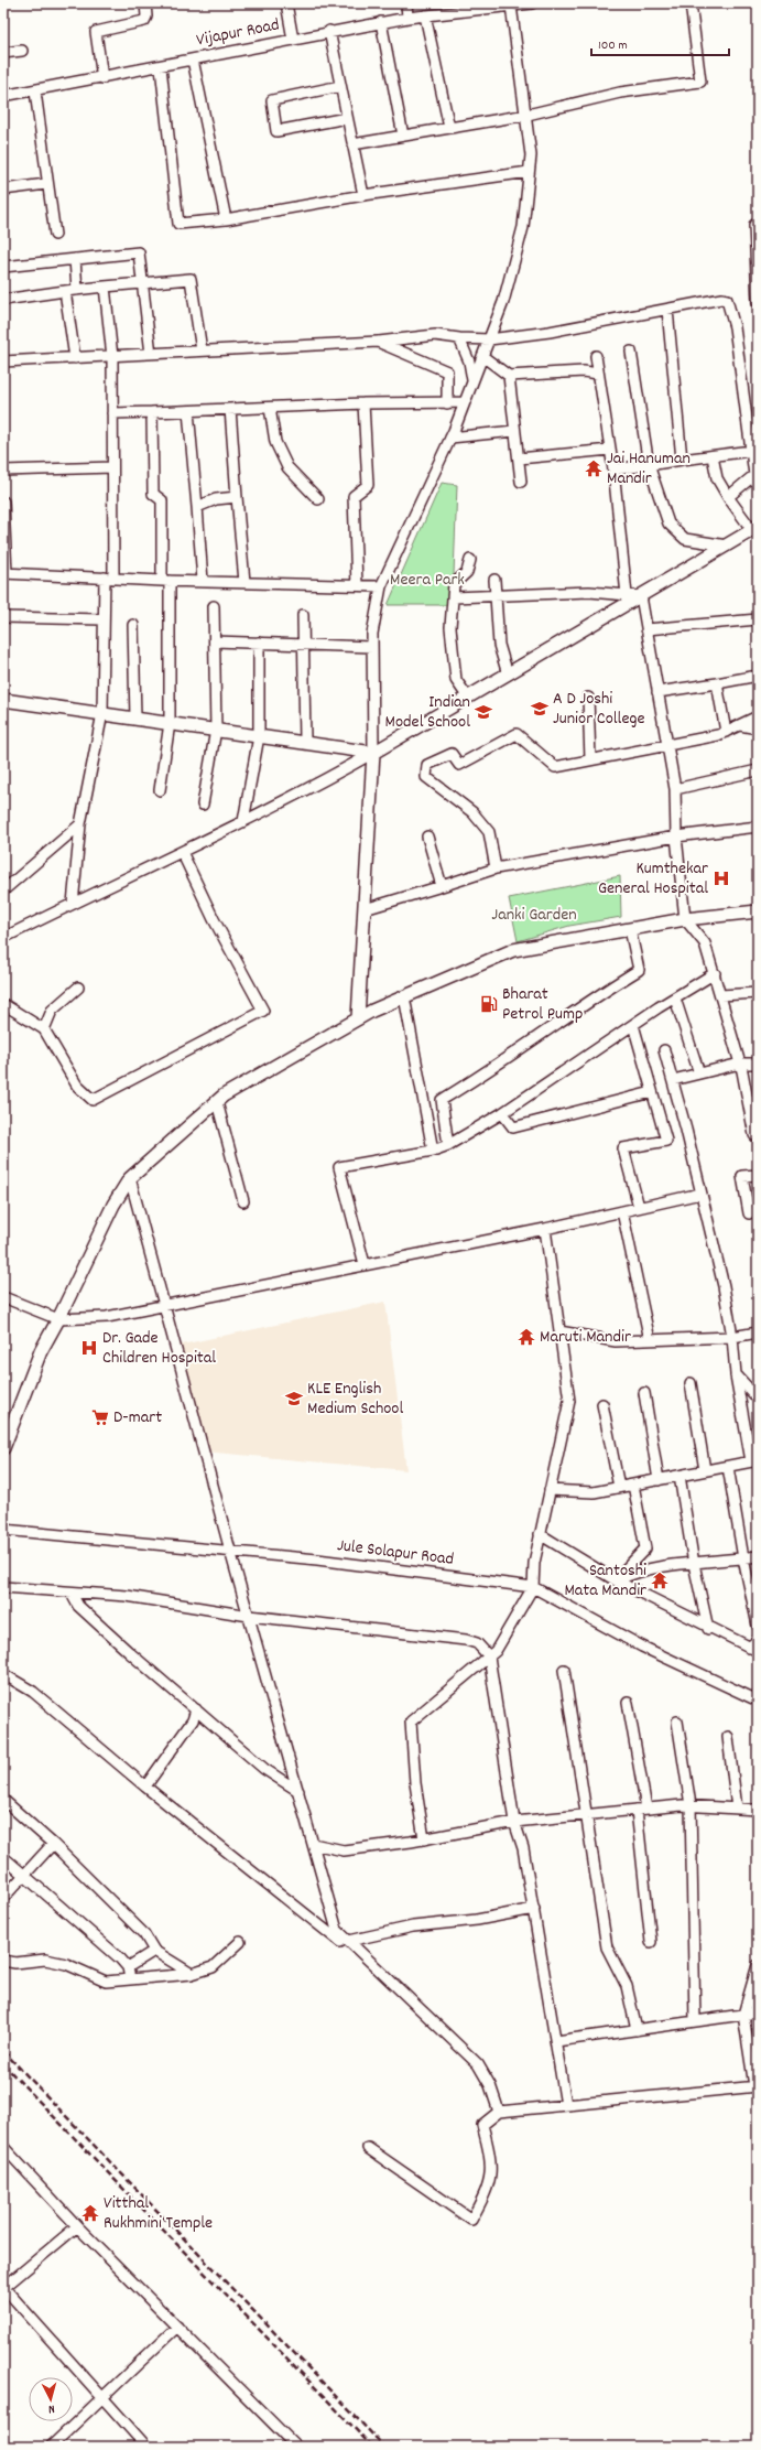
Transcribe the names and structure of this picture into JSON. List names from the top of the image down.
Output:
{
  "streets": {
    "street": ["Vijapur Road", "Jule Solapur Road"]
  },
  "parks": ["Meera Park", "Janki Garden"],
  "places": {
    "temple": [
      "Jai Hanuman Mandir",
      "Maruti Mandir",
      "Santoshi Mata Mandir",
      "Vitthal Rukhmini Temple"
    ],
    "school or university": ["A D Joshi Junior College", "Indian Model School", "KLE English Medium School"],
    "hospital": ["Kumthekar General Hospital", "Dr. Gade Children Hospital"],
    "fuel station": ["Bharat Petrol Pump"],
    "supermarket": ["D-mart"]
  },
  "scale_bar": "100 m",
  "north": "bottom"
}
